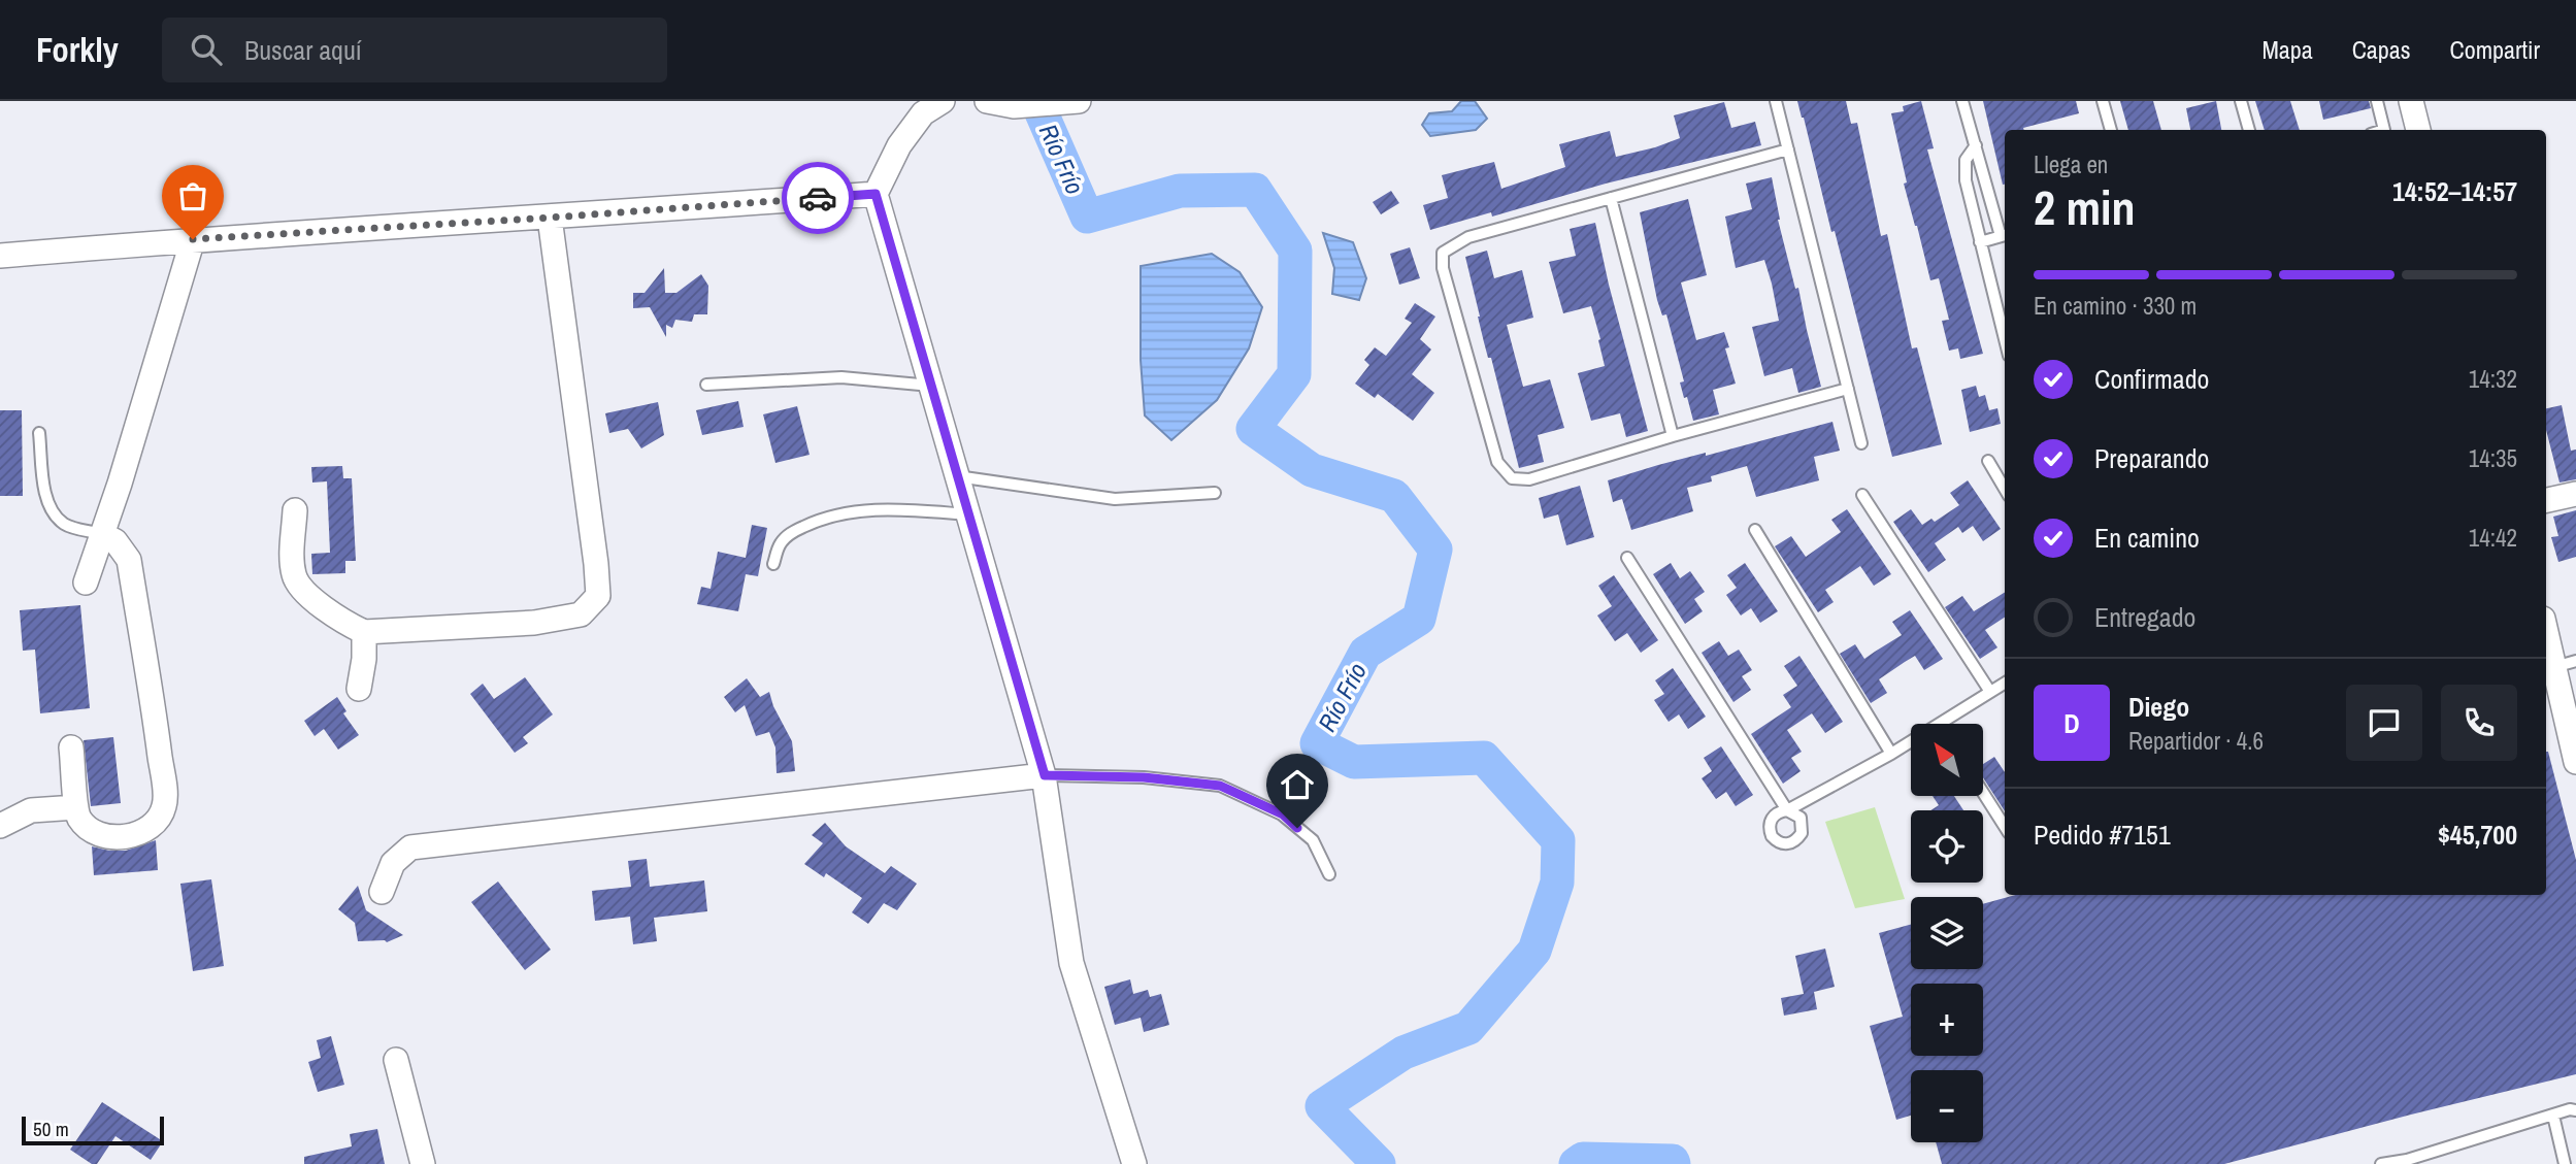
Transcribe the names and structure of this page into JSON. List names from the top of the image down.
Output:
{
  "water": ["Río Frío"],
  "scale_bar": "50 m",
  "north": "top left",
  "page": {
    "header": "Forkly",
    "search": "Buscar aquí",
    "nav": ["Mapa", "Capas", "Compartir"],
    "heading": ["2 min", "Llega en", "14:52–14:57"],
    "panel": [
      "Diego",
      "Repartidor · 4.6",
      "Pedido #7151",
      "$45,700"
    ],
    "bar": "En camino · 330 m",
    "list": [
      ["Confirmado", "14:32"],
      ["Preparando", "14:35"],
      ["En camino", "14:42"],
      "Entregado"
    ],
    "round": "D",
    "map_buttons": ["+", "−"],
    "scale": "50 m"
  }
}
